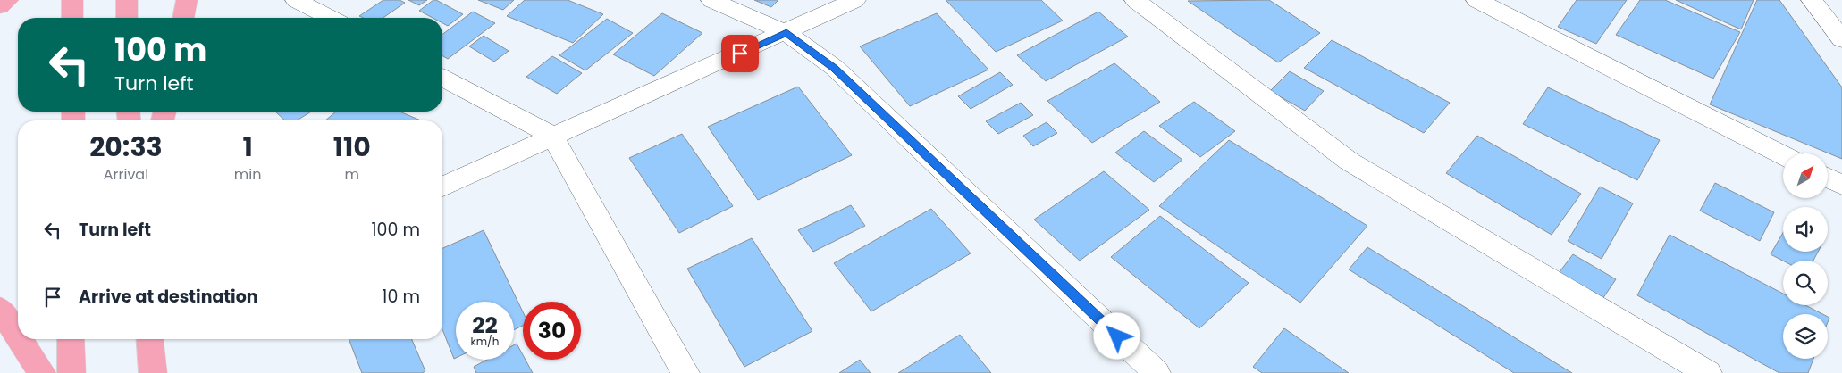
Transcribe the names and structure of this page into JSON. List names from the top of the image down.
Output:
{
  "north": "top right",
  "page": {
    "turn": ["100 m", "Turn left"],
    "eta": [
      "20:33",
      "Arrival",
      "1",
      "min",
      "110",
      "m"
    ],
    "list": [
      {
        "name": "Turn left",
        "value": "100 m"
      },
      {
        "name": "Arrive at destination",
        "value": "10 m"
      }
    ],
    "speed": "22 km/h",
    "limit": "30"
  }
}
